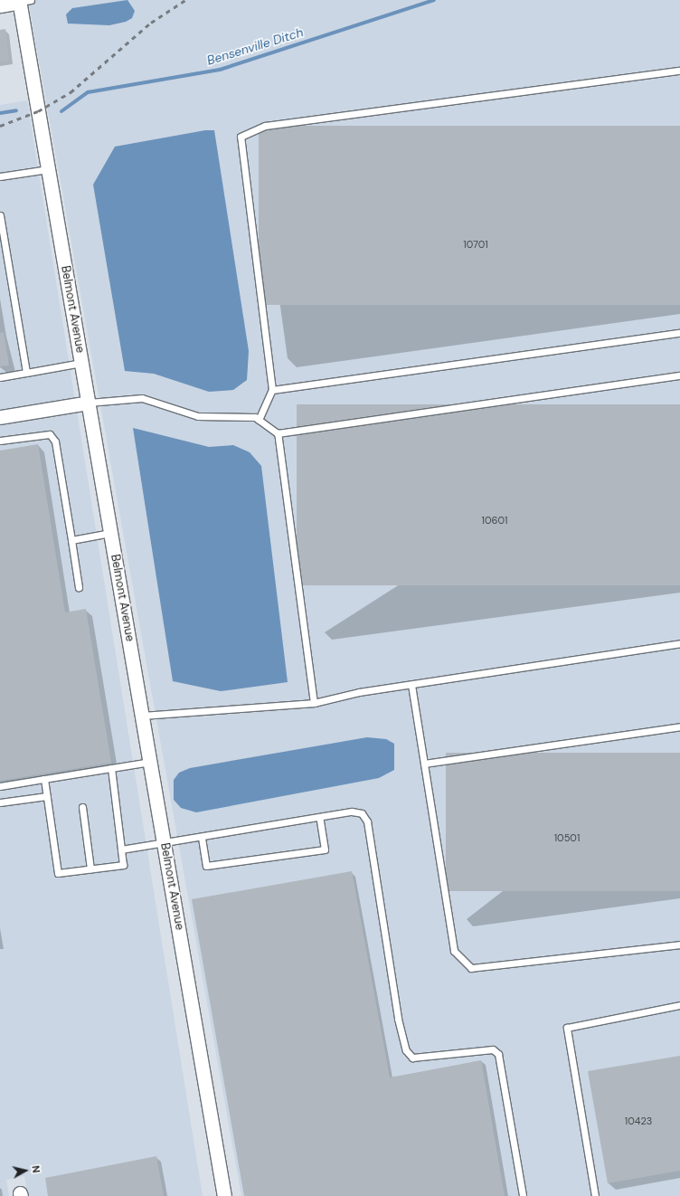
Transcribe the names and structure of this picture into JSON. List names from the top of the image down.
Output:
{
  "streets": {
    "street": ["Belmont Avenue"]
  },
  "water": ["Bensenville Ditch"],
  "house_numbers": [
    "10701",
    "10601",
    "10501",
    "10423"
  ],
  "north": "right"
}
